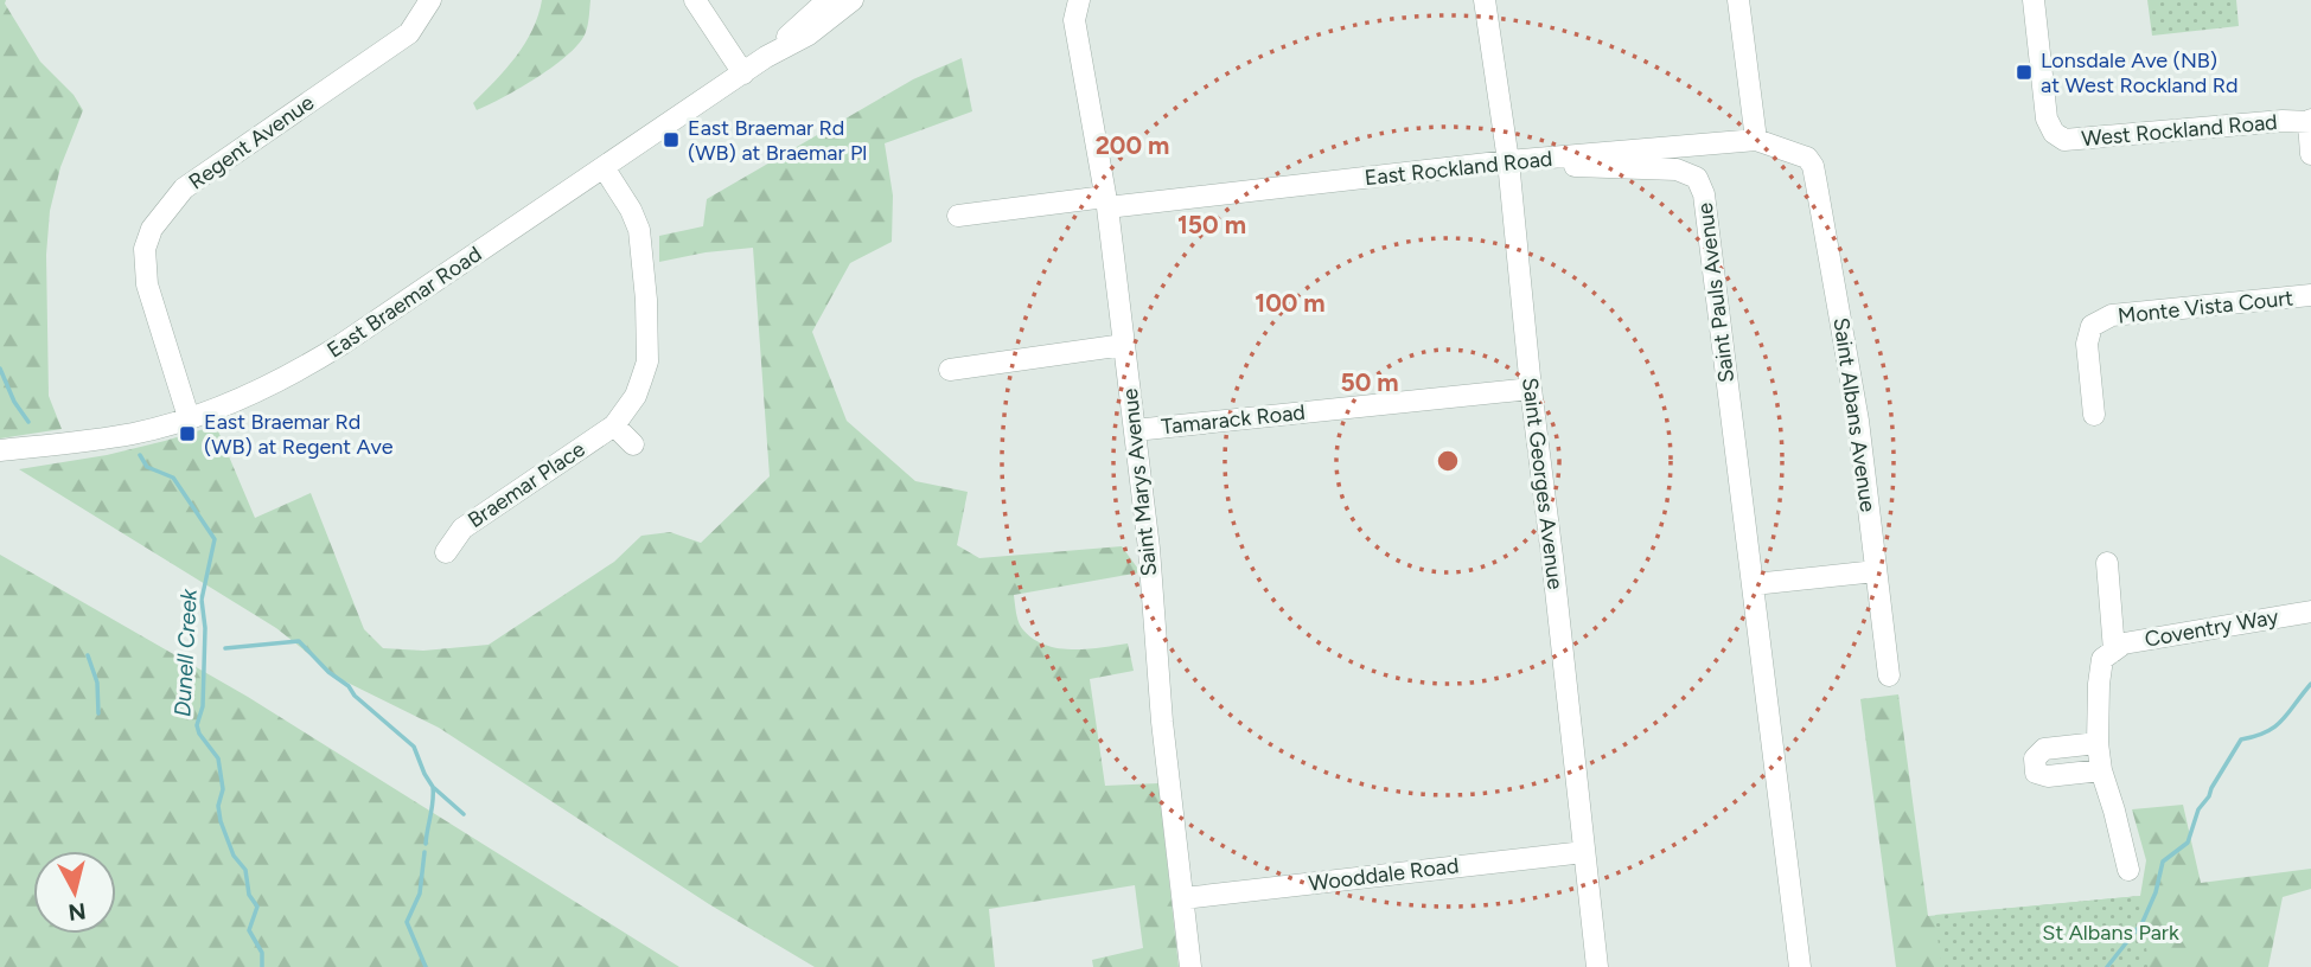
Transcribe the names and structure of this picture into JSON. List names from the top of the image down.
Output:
{
  "streets": {
    "street": [
      "West Rockland Road",
      "Regent Avenue",
      "East Rockland Road",
      "Saint Pauls Avenue",
      "East Braemar Road",
      "Monte Vista Court",
      "Saint Albans Avenue",
      "Tamarack Road",
      "Saint Marys Avenue",
      "Saint Georges Avenue",
      "Braemar Place",
      "Coventry Way",
      "Wooddale Road"
    ]
  },
  "crossings": [
    ["Regent Avenue", "East Braemar Road"],
    ["East Rockland Road", "Saint Pauls Avenue"],
    ["East Rockland Road", "Saint Albans Avenue"],
    ["East Rockland Road", "Saint Marys Avenue"],
    ["East Rockland Road", "Saint Georges Avenue"],
    ["Saint Pauls Avenue", "Saint Georges Avenue"],
    ["East Braemar Road", "Braemar Place"],
    ["Tamarack Road", "Saint Marys Avenue"],
    ["Tamarack Road", "Saint Georges Avenue"],
    ["Saint Marys Avenue", "Wooddale Road"],
    ["Saint Georges Avenue", "Wooddale Road"]
  ],
  "water": ["Dunell Creek"],
  "parks": ["St Albans Park"],
  "places": {
    "transit": ["Lonsdale Ave (NB) at West Rockland Rd", "East Braemar Rd (WB) at Braemar Pl", "East Braemar Rd (WB) at Regent Ave"]
  },
  "north": "bottom",
  "rings": [
    "200 m",
    "150 m",
    "100 m",
    "50 m"
  ]
}
